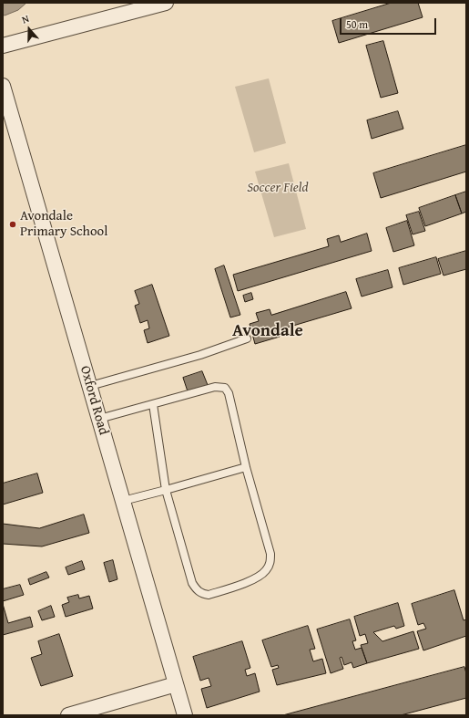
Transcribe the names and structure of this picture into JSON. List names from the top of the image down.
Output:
{
  "streets": {
    "street": ["Oxford Road"]
  },
  "districts": ["Avondale"],
  "parks": ["Soccer Field"],
  "places": ["Avondale Primary School"],
  "scale_bar": "50 m",
  "north": "top"
}
